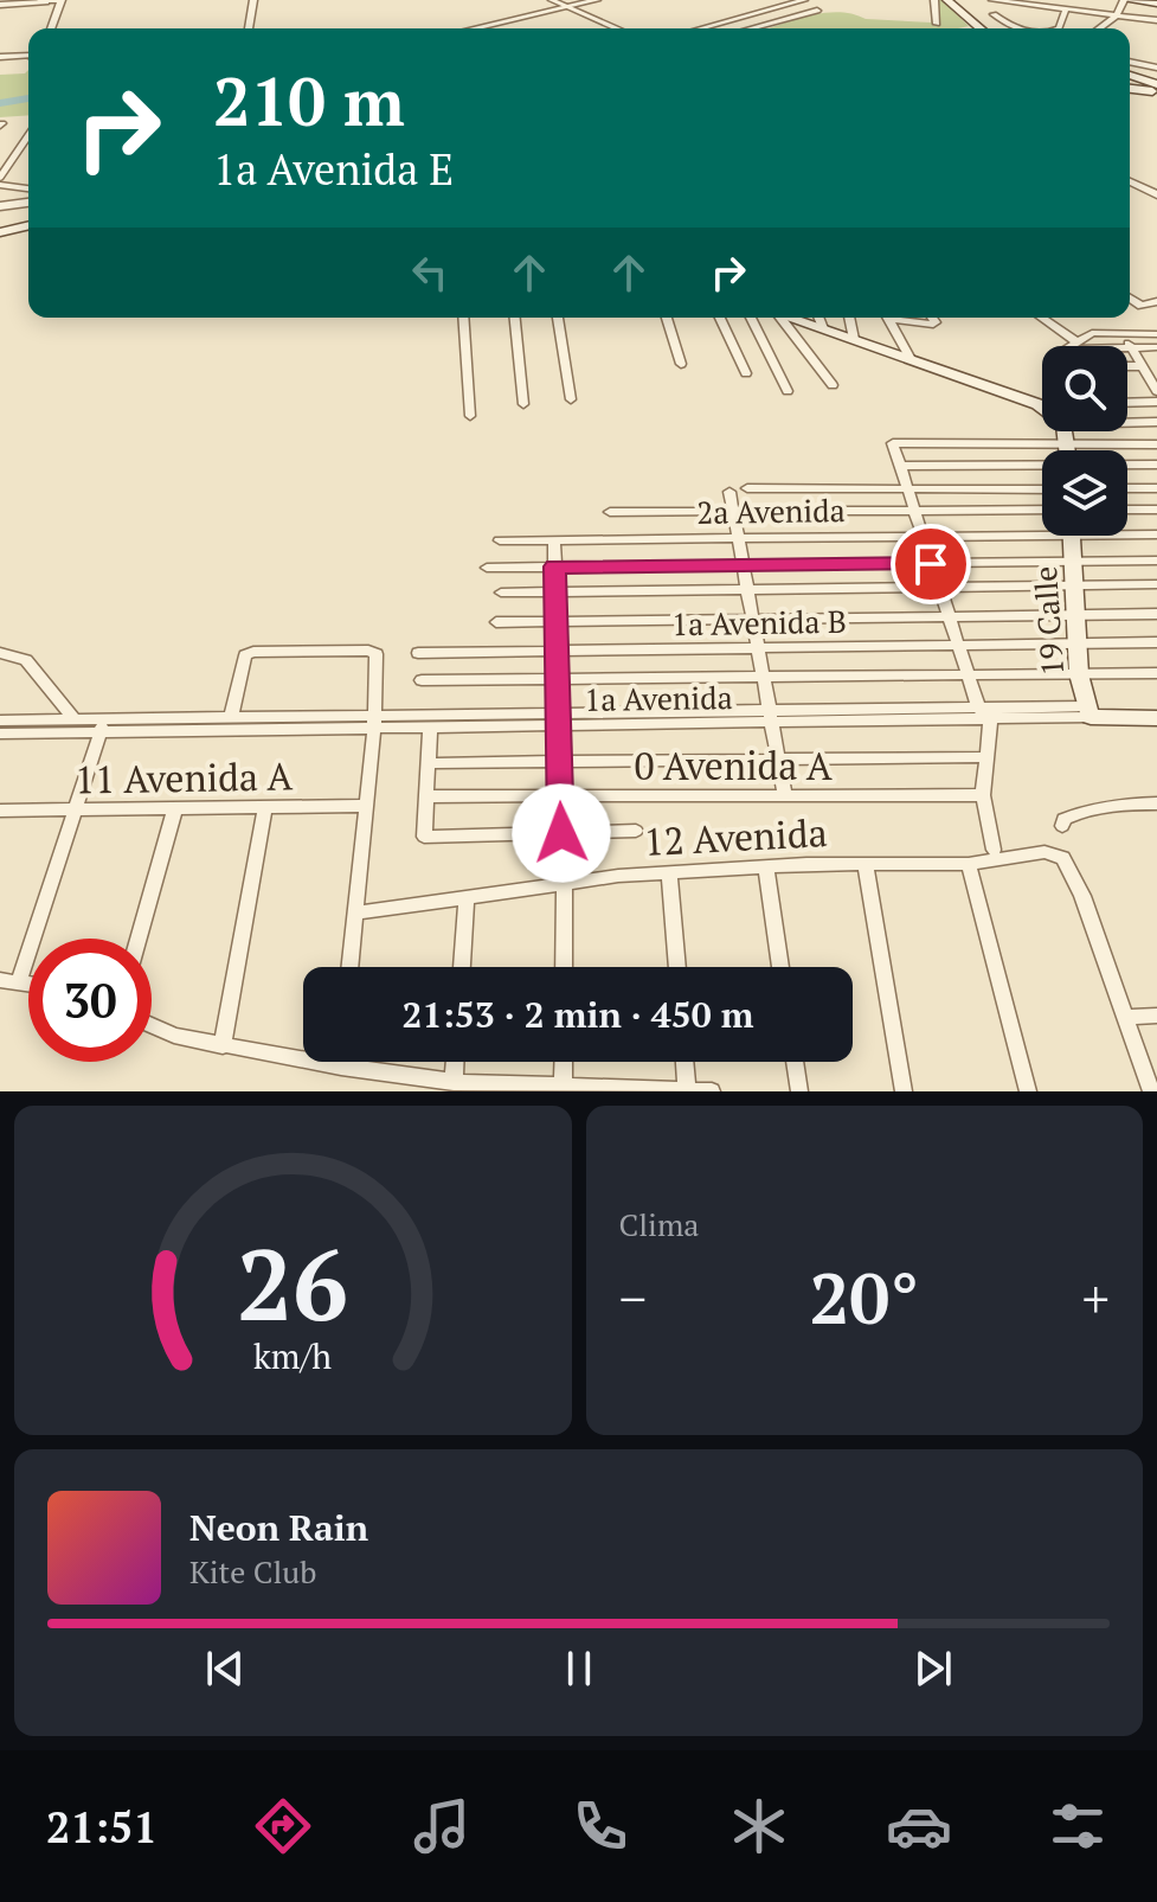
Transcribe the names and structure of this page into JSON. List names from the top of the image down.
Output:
{
  "streets": {
    "main road": ["19 Calle"],
    "street": [
      "2a Avenida",
      "1a Avenida B",
      "1a Avenida",
      "0 Avenida A",
      "11 Avenida A",
      "12 Avenida"
    ]
  },
  "crossings": [
    ["19 Calle", "1a Avenida B"],
    ["19 Calle", "1a Avenida"]
  ],
  "page": {
    "turn": ["210 m", "1a Avenida E"],
    "limit": "30",
    "trip": "21:53 · 2 min · 450 m",
    "tile": "Clima",
    "heat": ["−", "20°", "+"],
    "song": ["Neon Rain", "Kite Club"],
    "tabs": "21:51",
    "gauge": ["26", "km/h"]
  }
}
